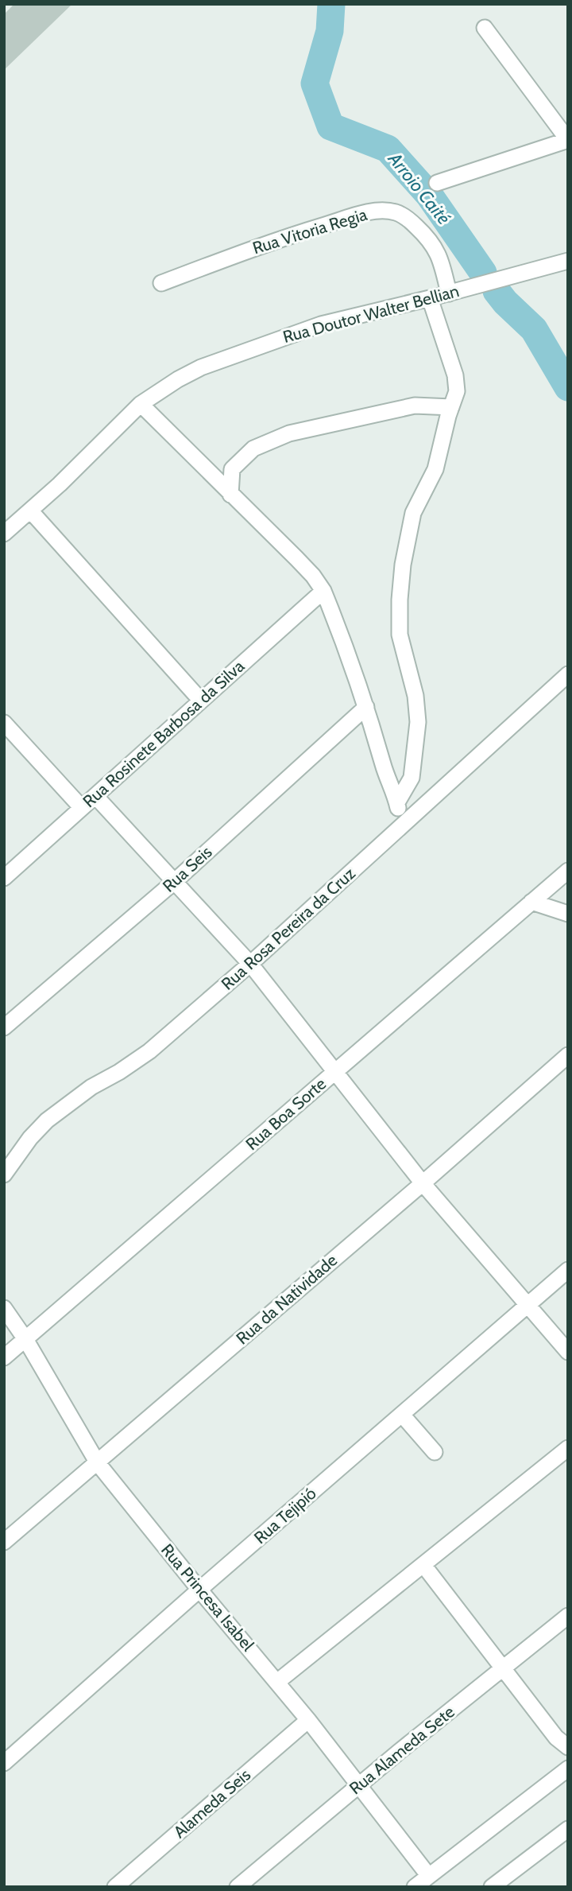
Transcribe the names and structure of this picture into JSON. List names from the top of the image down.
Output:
{
  "streets": {
    "street": [
      "Rua Vitoria Regia",
      "Rua Doutor Walter Bellian",
      "Rua Rosinete Barbosa da Silva",
      "Rua Seis",
      "Rua Rosa Pereira da Cruz",
      "Rua Boa Sorte",
      "Rua da Natividade",
      "Rua Tejipió",
      "Rua Princesa Isabel",
      "Rua Alameda Sete",
      "Alameda Seis"
    ]
  },
  "crossings": [
    ["Rua Vitoria Regia", "Rua Doutor Walter Bellian"],
    ["Rua Boa Sorte", "Rua Princesa Isabel"],
    ["Rua da Natividade", "Rua Princesa Isabel"],
    ["Rua Tejipió", "Rua Princesa Isabel"],
    ["Rua Princesa Isabel", "Rua Alameda Sete"],
    ["Rua Princesa Isabel", "Alameda Seis"]
  ],
  "water": ["Arroio Caité"]
}
